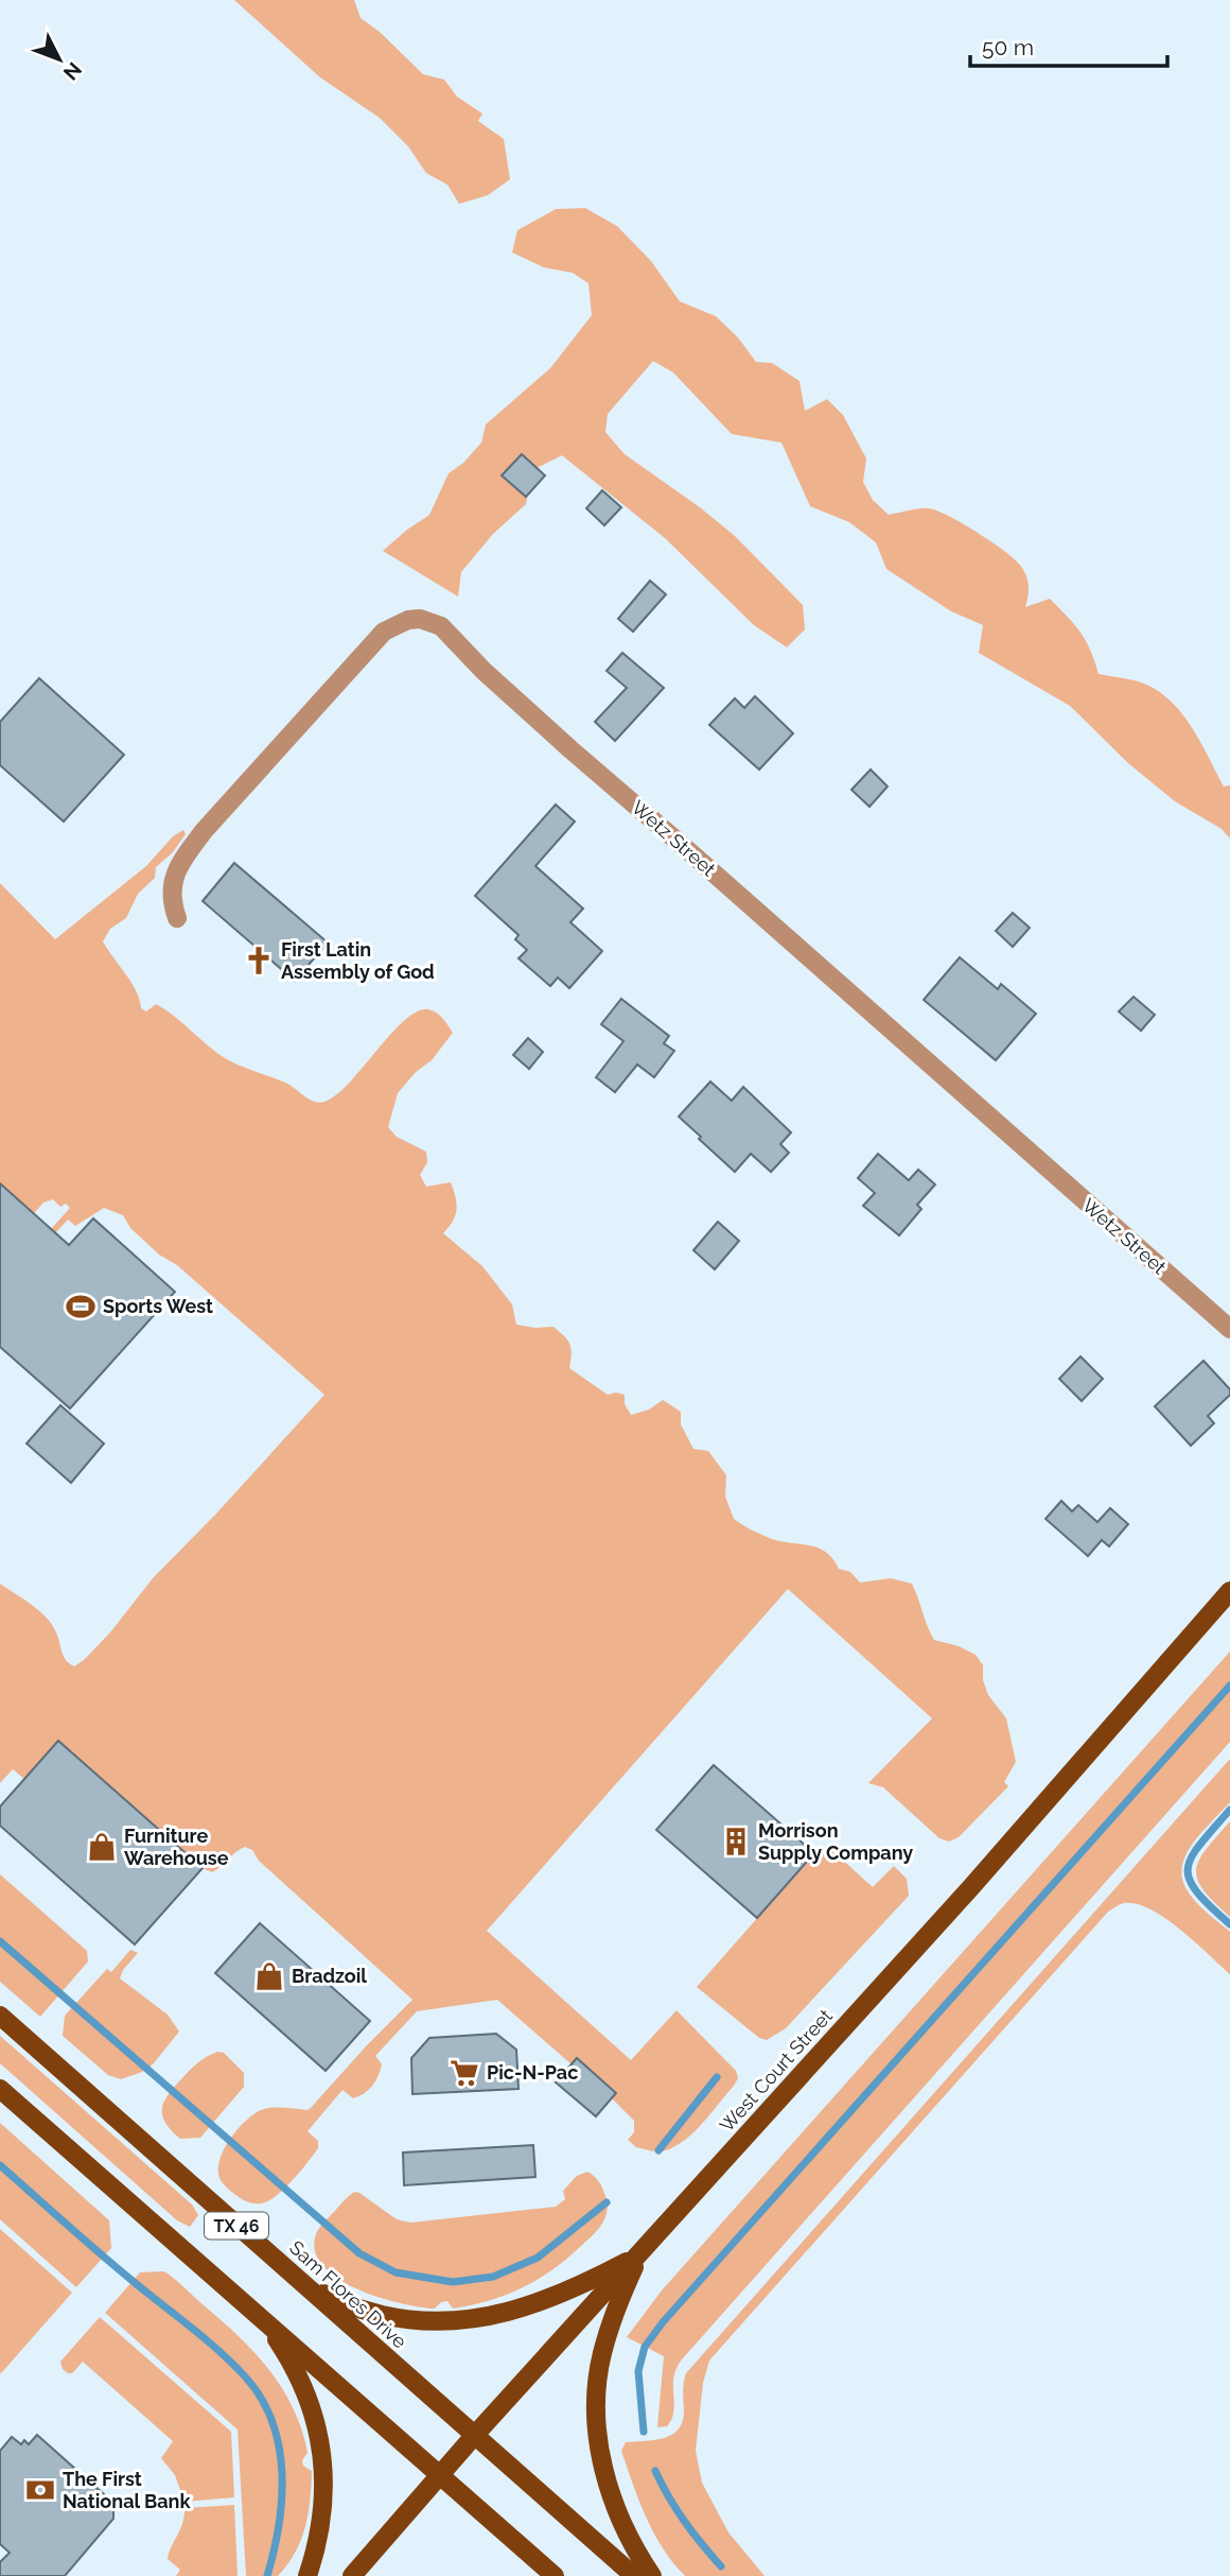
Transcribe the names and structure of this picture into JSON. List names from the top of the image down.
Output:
{
  "streets": {
    "main road": ["West Court Street", "TX 46", "Sam Flores Drive"],
    "street": ["Wetz Street"]
  },
  "crossings": [
    ["West Court Street", "TX 46"],
    ["West Court Street", "Sam Flores Drive"]
  ],
  "places": {
    "church": ["First Latin Assembly of God"],
    "sports": ["Sports West"],
    "building": ["Morrison Supply Company"],
    "shop": ["Furniture Warehouse", "Bradzoil"],
    "supermarket": ["Pic-N-Pac"],
    "bank": ["The First National Bank"]
  },
  "scale_bar": "50 m",
  "north": "bottom right"
}
